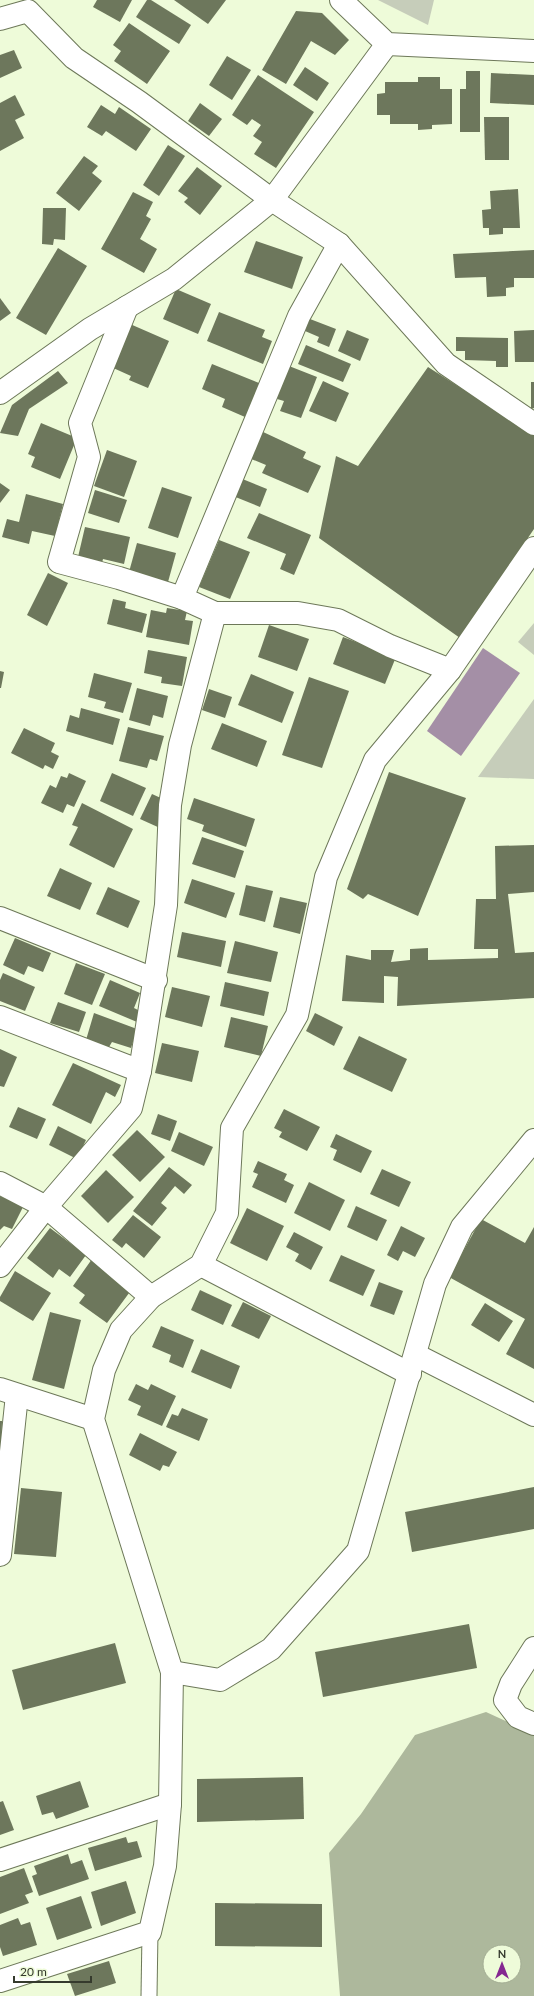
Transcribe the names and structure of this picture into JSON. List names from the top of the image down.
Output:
{
  "scale_bar": "20 m",
  "north": "top"
}
